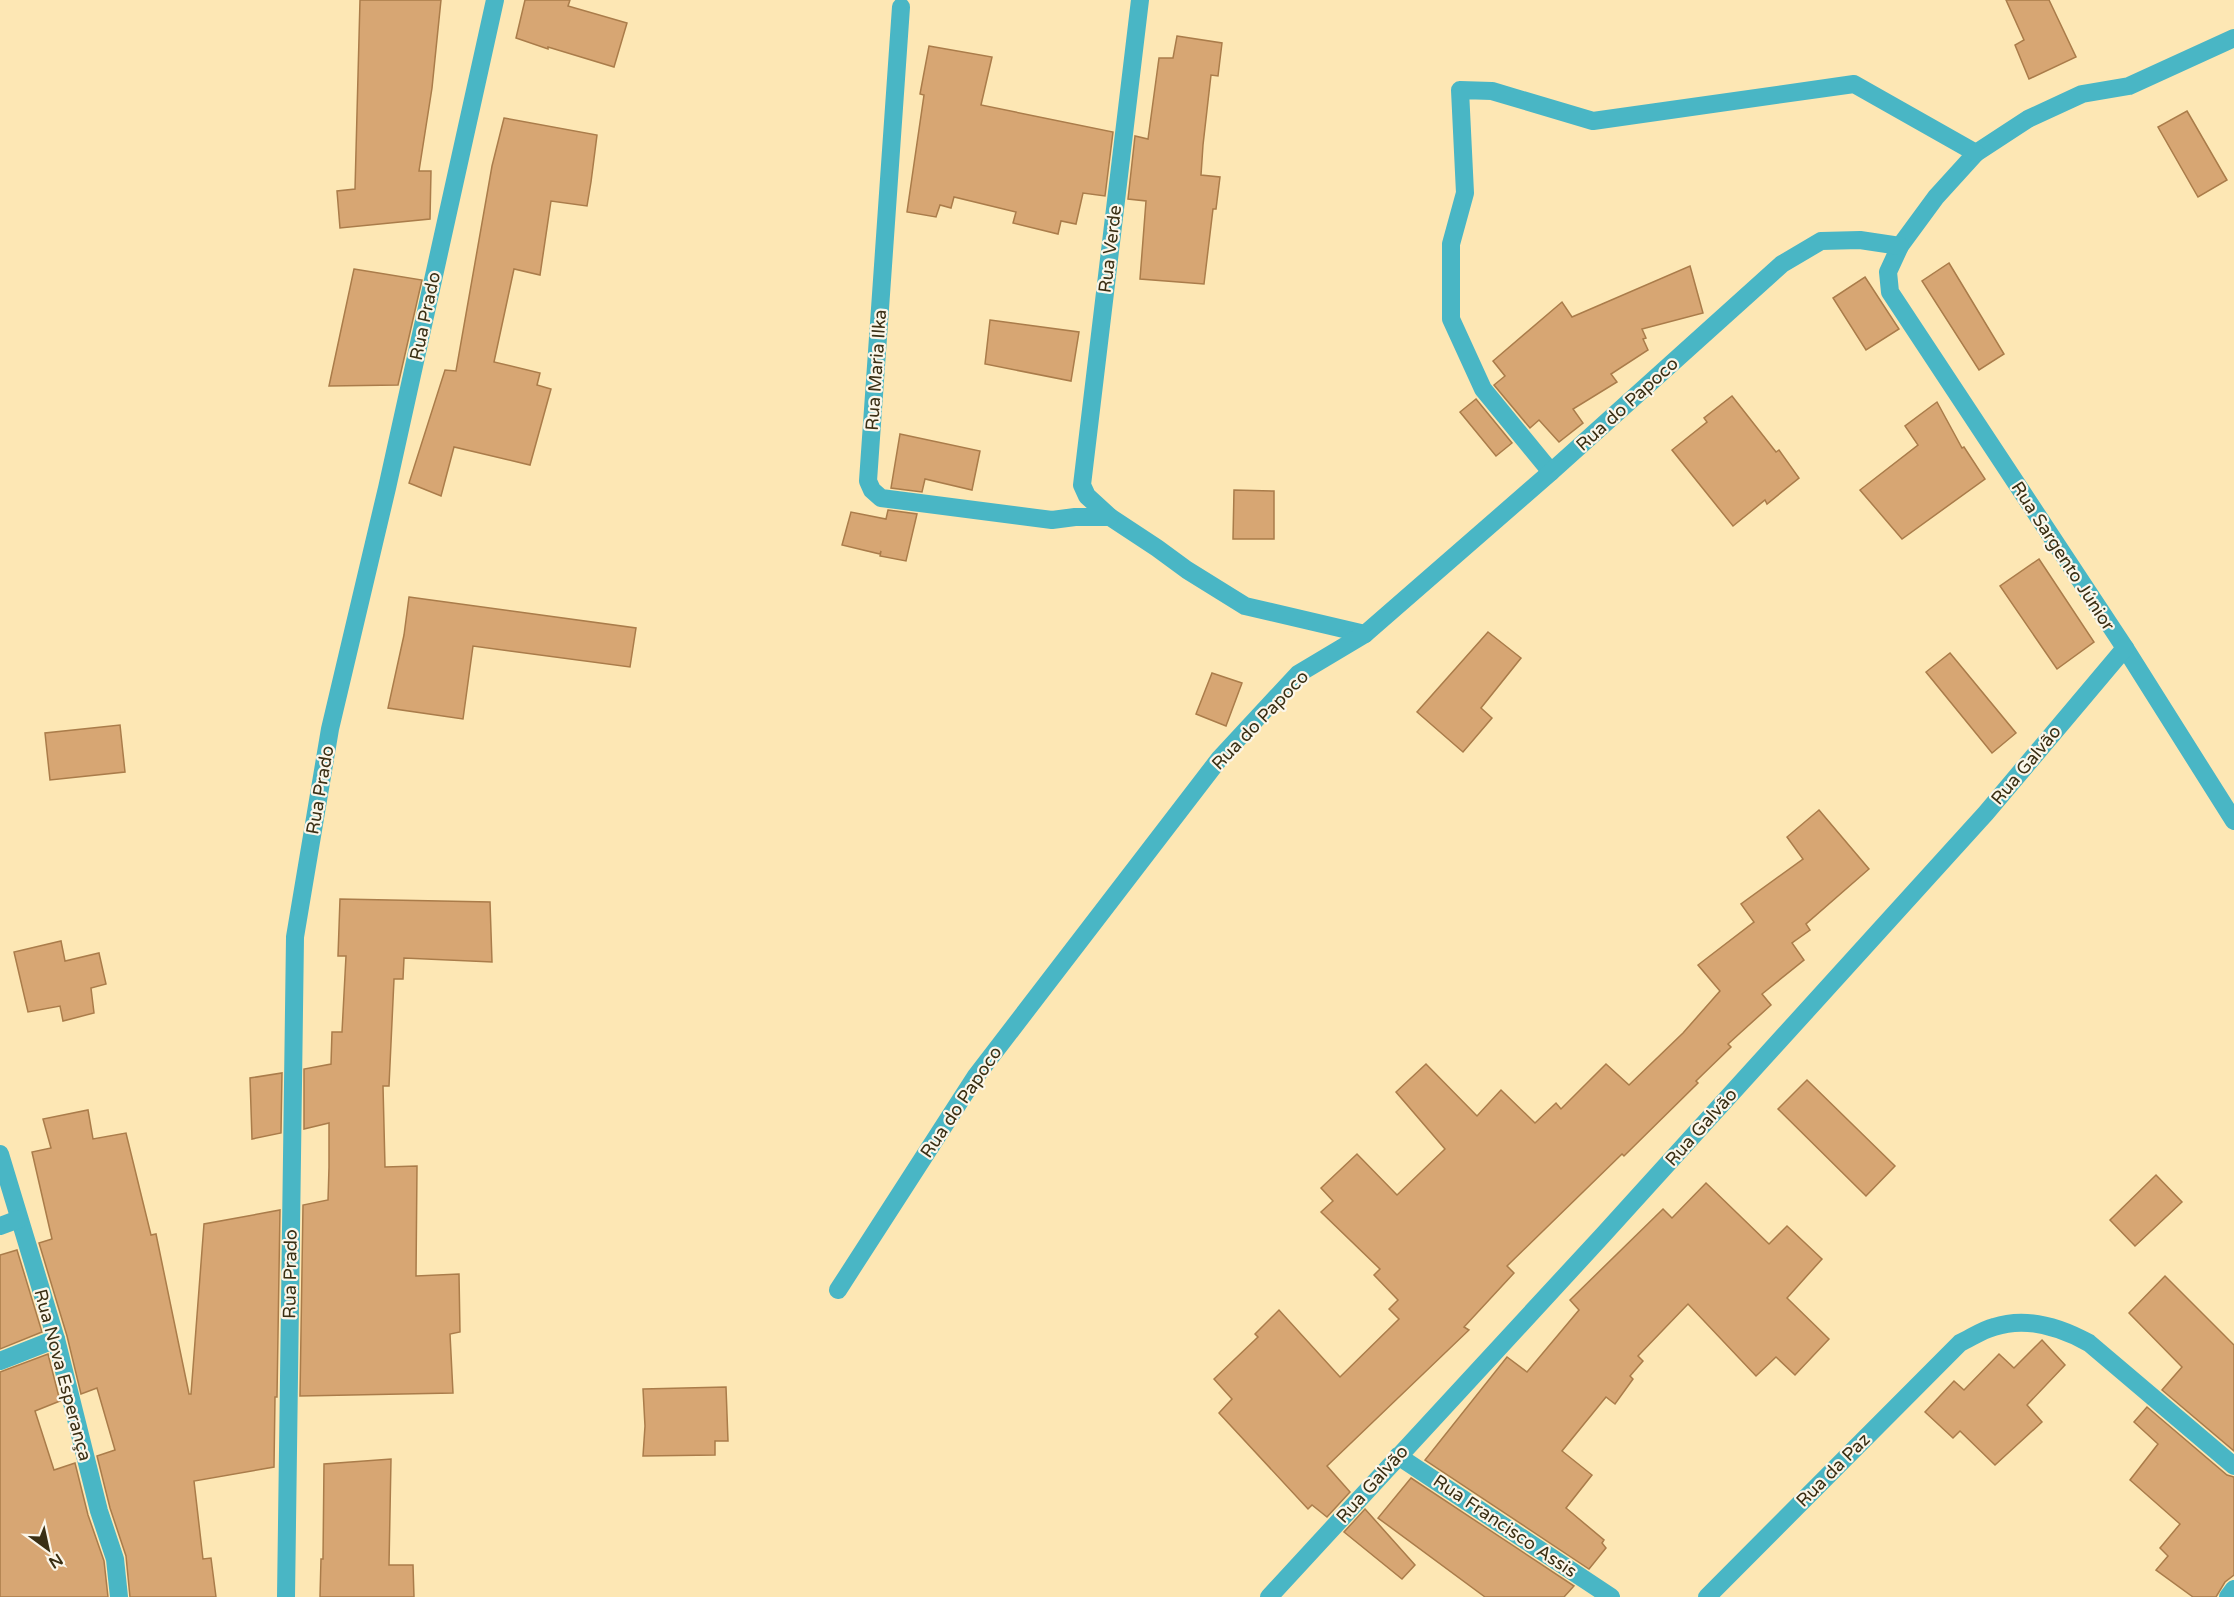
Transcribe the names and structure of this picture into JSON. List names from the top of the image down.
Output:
{
  "streets": {
    "street": [
      "Rua Verde",
      "Rua Prado",
      "Rua Maria Ilka",
      "Rua do Papoco",
      "Rua Sargento Júnior",
      "Rua Galvão",
      "Rua Nova Esperança",
      "Rua da Paz",
      "Rua Francisco Assis"
    ]
  },
  "crossings": [
    ["Rua Verde", "Rua Maria Ilka"],
    ["Rua do Papoco", "Rua Sargento Júnior"],
    ["Rua Sargento Júnior", "Rua Galvão"],
    ["Rua Galvão", "Rua Francisco Assis"]
  ],
  "north": "bottom right"
}
